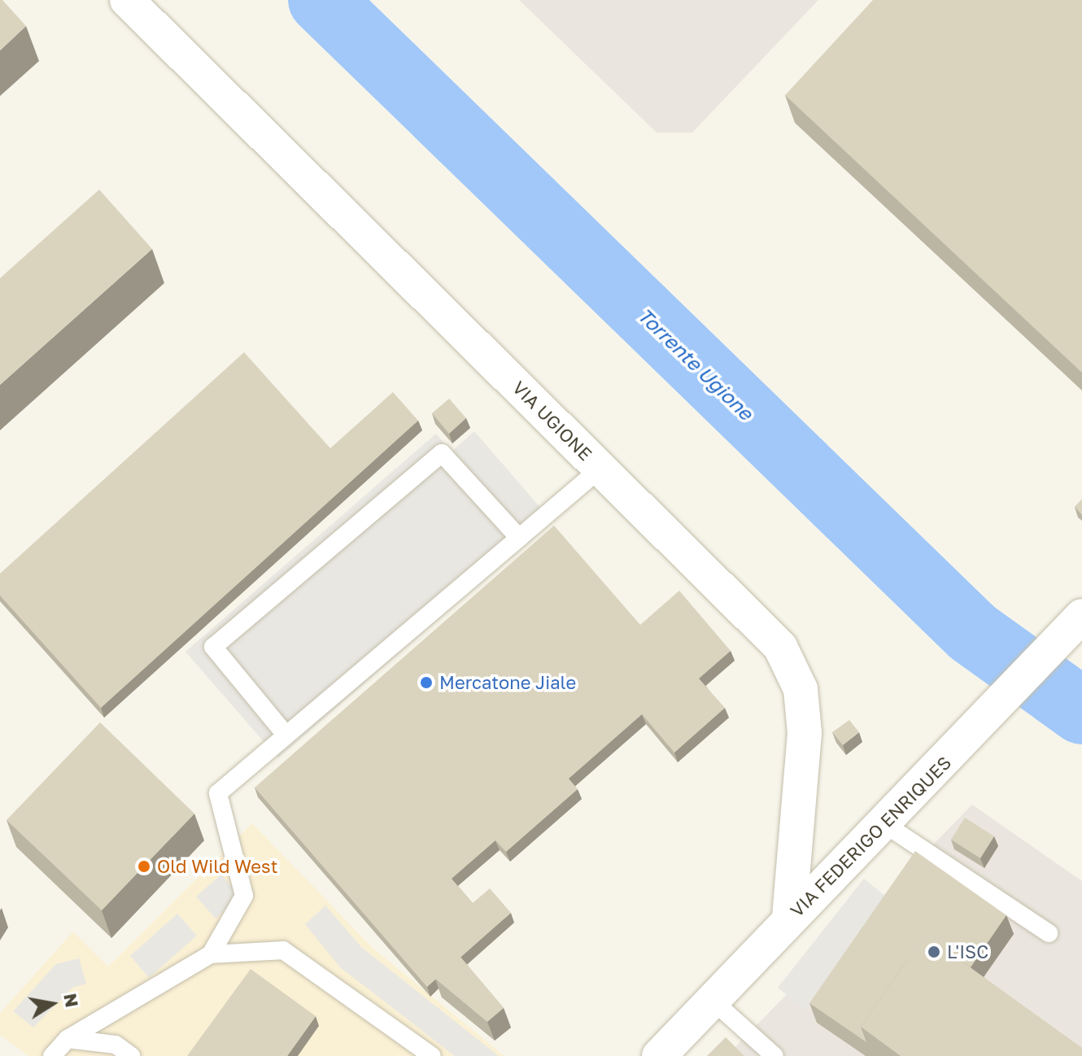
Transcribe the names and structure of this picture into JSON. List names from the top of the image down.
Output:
{
  "streets": {
    "street": ["VIA UGIONE", "VIA FEDERIGO ENRIQUES"]
  },
  "crossings": [
    ["VIA UGIONE", "VIA FEDERIGO ENRIQUES"]
  ],
  "water": ["Torrente Ugione"],
  "places": ["Mercatone Jiale", "Old Wild West", "L'ISC"],
  "north": "right"
}
